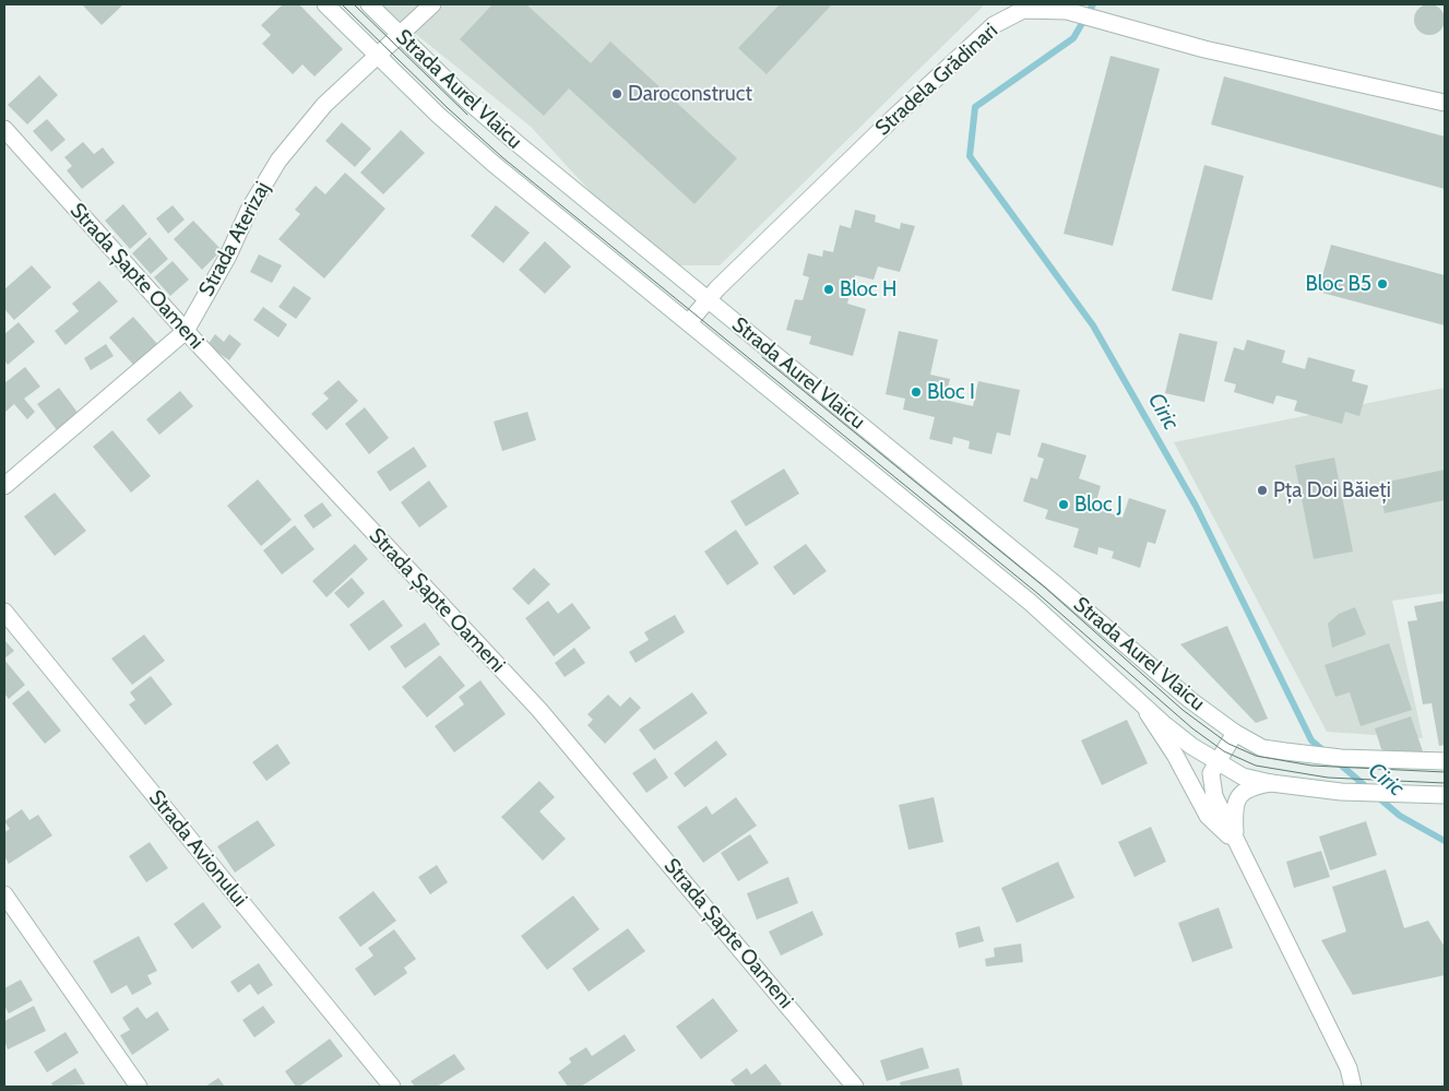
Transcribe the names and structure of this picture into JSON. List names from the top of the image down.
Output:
{
  "streets": {
    "street": [
      "Stradela Grădinari",
      "Strada Aurel Vlaicu",
      "Strada Aterizaj",
      "Strada Șapte Oameni",
      "Strada Avionului"
    ]
  },
  "crossings": [
    ["Stradela Grădinari", "Strada Aurel Vlaicu"],
    ["Strada Aurel Vlaicu", "Strada Aterizaj"],
    ["Strada Aterizaj", "Strada Șapte Oameni"]
  ],
  "water": ["Ciric"],
  "places": [
    "Daroconstruct",
    "Bloc B5",
    "Bloc H",
    "Bloc I",
    "Pța Doi Băieți",
    "Bloc J"
  ]
}
